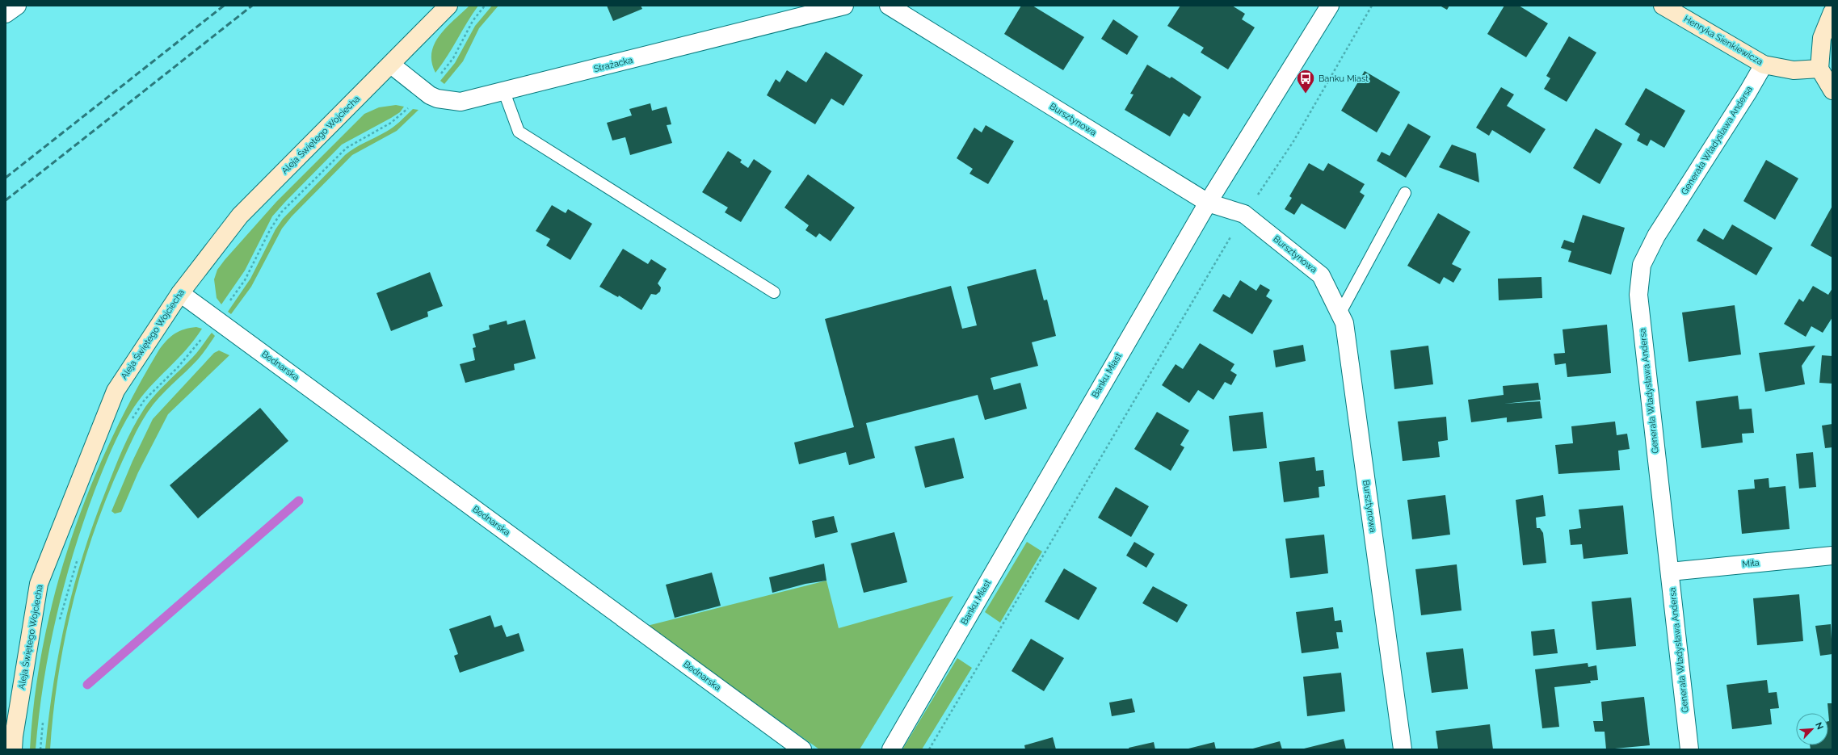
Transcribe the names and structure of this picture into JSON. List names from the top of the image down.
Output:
{
  "streets": {
    "street": [
      "Henryka Sienkiewicza",
      "Strażacka",
      "Bursztynowa",
      "Aleja Świętego Wojciecha",
      "Generała Władysława Andersa",
      "Bednarska",
      "Banku Miast",
      "Miła"
    ]
  },
  "crossings": [
    ["Henryka Sienkiewicza", "Generała Władysława Andersa"],
    ["Strażacka", "Aleja Świętego Wojciecha"],
    ["Bursztynowa", "Banku Miast"],
    ["Aleja Świętego Wojciecha", "Bednarska"],
    ["Generała Władysława Andersa", "Miła"]
  ],
  "places": {
    "bus stop": ["Banku Miast"]
  },
  "north": "top right"
}
